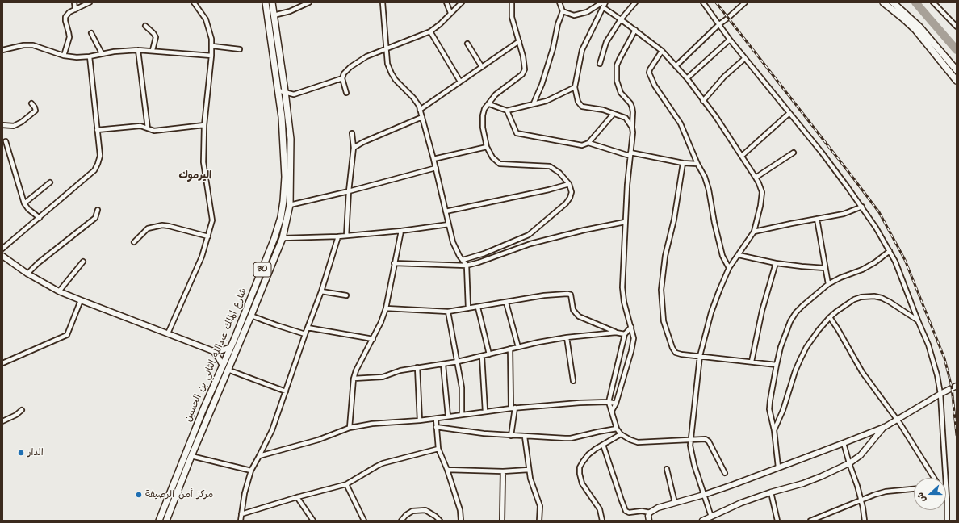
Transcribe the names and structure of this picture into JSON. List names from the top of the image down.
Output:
{
  "streets": {
    "main road": ["30", "شارع الملك عبدالله الثاني بن الحسين"]
  },
  "districts": ["اليرموك"],
  "places": ["الدار", "مركز أمن الرصيفة"],
  "north": "left"
}
